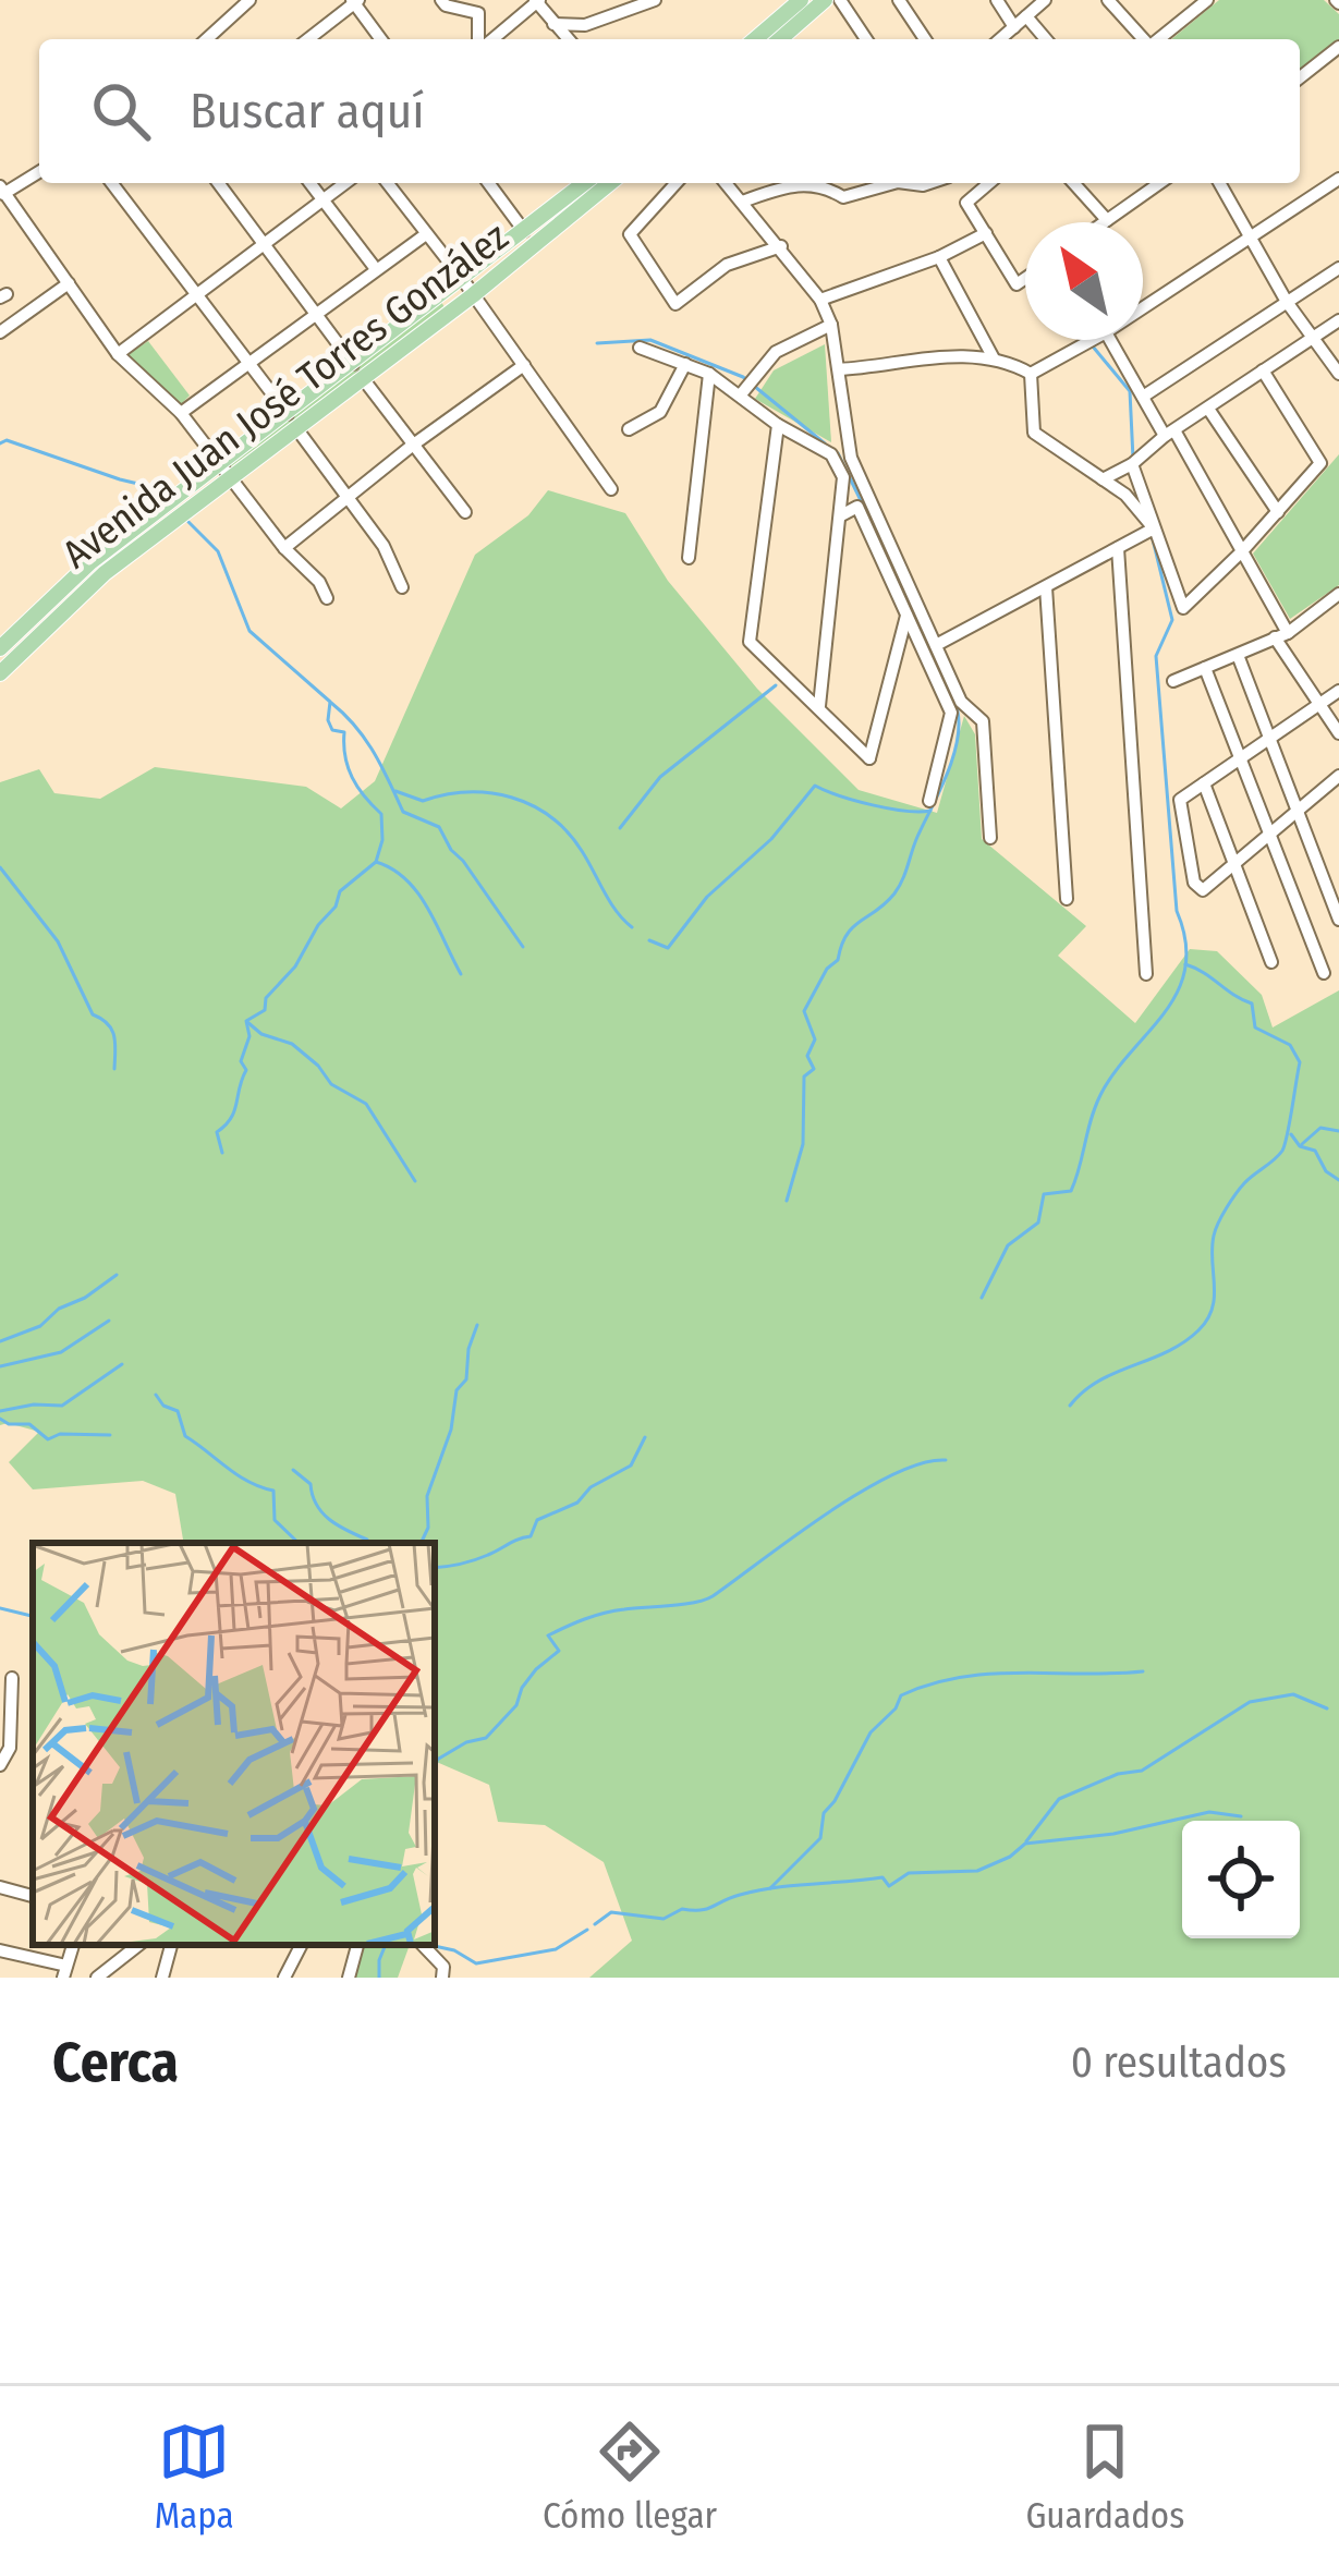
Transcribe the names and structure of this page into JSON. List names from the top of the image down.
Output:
{
  "streets": {
    "main road": ["Avenida Juan José Torres González"]
  },
  "north": "top left",
  "page": {
    "search": "Buscar aquí",
    "heading": ["Cerca", "0 resultados"],
    "nav": ["Mapa", "Cómo llegar", "Guardados"]
  }
}
